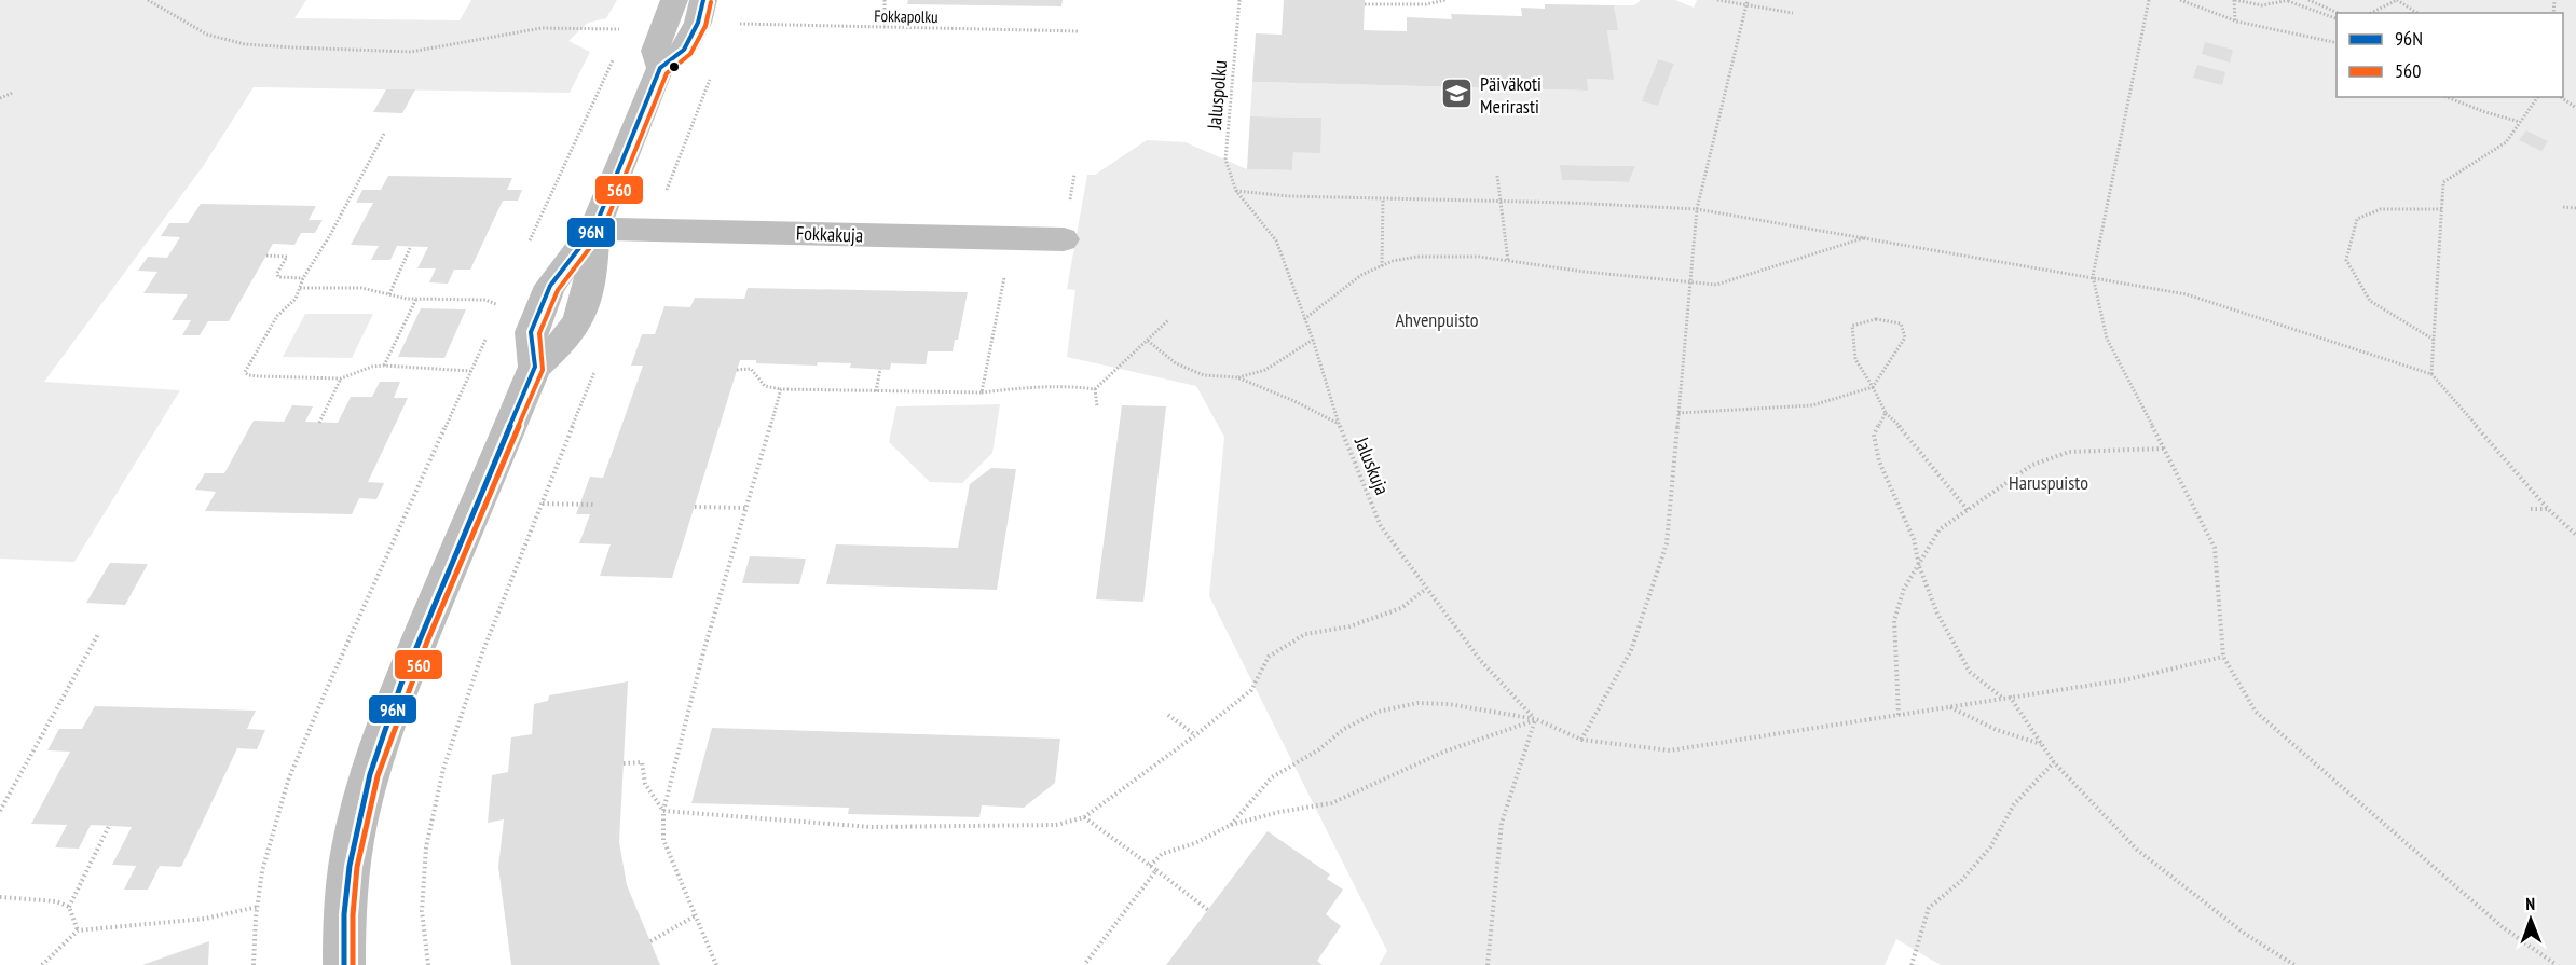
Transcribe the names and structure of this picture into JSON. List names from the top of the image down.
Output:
{
  "streets": {
    "street": ["Fokkakuja"],
    "path": ["Fokkapolku", "Jaluspolku", "Jaluskuja"]
  },
  "crossings": [
    ["Jaluspolku", "Jaluskuja"]
  ],
  "parks": ["Ahvenpuisto", "Haruspuisto"],
  "places": {
    "school or university": ["Päiväkoti Merirasti"]
  },
  "lines": ["transit line 96N", "transit line 560"],
  "legend": ["96N", "560"],
  "north": "top"
}
